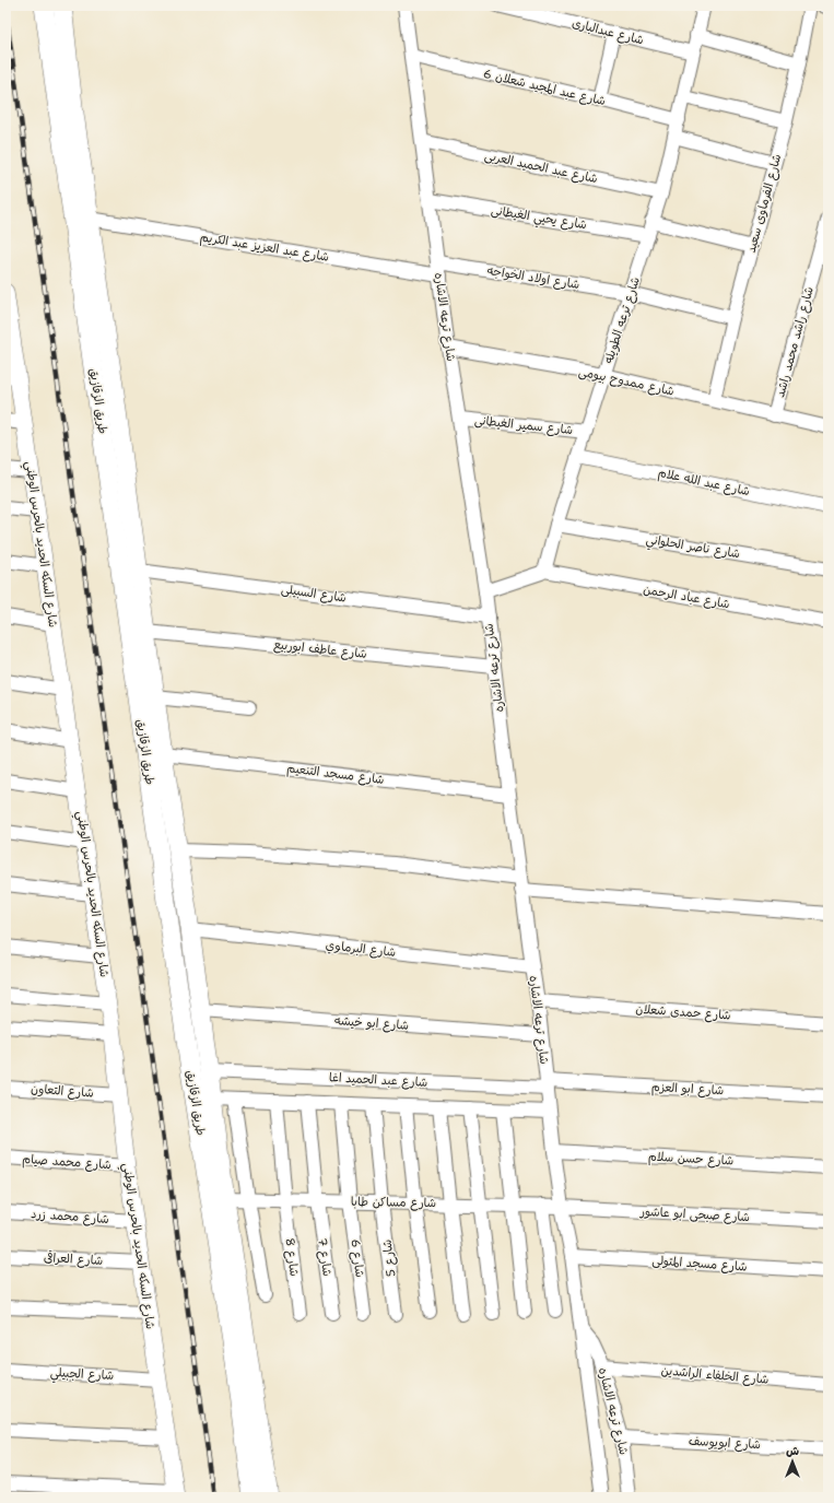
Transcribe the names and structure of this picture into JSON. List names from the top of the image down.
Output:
{
  "streets": {
    "main road": ["طريق الزقازيق"],
    "street": [
      "شارع عبدالبارى",
      "شارع عبد المجيد شعلان 6",
      "شارع عبد الحميد العربى",
      "شارع الفرماوى سعيد",
      "شارع يحيي الغيطانى",
      "شارع عبد العزيز عبد الكريم",
      "شارع اولاد الخواجه",
      "شارع ترعه الاشاره",
      "شارع ترعه الطويله",
      "شارع راشد محمد راشد",
      "شارع ممدوح بيومى",
      "شارع سمير الغيطانى",
      "شارع عبد الله علام",
      "شارع السكه الحديد بالحرس الوطني",
      "شارع ناصر الحلواني",
      "شارع السبيلى",
      "شارع عباد الرحمن",
      "شارع عاطف ابوربيع",
      "شارع مسجد التنعيم",
      "شارع البرماوي",
      "شارع حمدى شعلان",
      "شارع ابو خيشه",
      "شارع عبد الحميد اغا",
      "شارع ابو العزم",
      "شارع التعاون",
      "شارع حسن سلام",
      "شارع محمد صيام",
      "شارع مساكن طابا",
      "شارع صبحى ابو عاشور",
      "شارع محمد زرد",
      "شارع 8",
      "شارع 7",
      "شارع 6",
      "شارع 5",
      "شارع العراقى",
      "شارع مسجد المتولى",
      "شارع الجبيلي",
      "شارع الخلفاء الراشدين",
      "شارع ابويوسف"
    ]
  },
  "crossings": [
    ["شارع عبدالبارى", "شارع ترعه الطويله"],
    ["شارع عبد المجيد شعلان 6", "شارع ترعه الاشاره"],
    ["شارع عبد المجيد شعلان 6", "شارع ترعه الطويله"],
    ["شارع عبد الحميد العربى", "شارع ترعه الاشاره"],
    ["شارع عبد الحميد العربى", "شارع ترعه الطويله"],
    ["شارع الفرماوى سعيد", "شارع اولاد الخواجه"],
    ["شارع الفرماوى سعيد", "شارع ممدوح بيومى"],
    ["شارع يحيي الغيطانى", "شارع ترعه الاشاره"],
    ["شارع يحيي الغيطانى", "شارع ترعه الطويله"],
    ["شارع عبد العزيز عبد الكريم", "شارع ترعه الاشاره"],
    ["شارع عبد العزيز عبد الكريم", "طريق الزقازيق"],
    ["شارع اولاد الخواجه", "شارع ترعه الاشاره"],
    ["شارع اولاد الخواجه", "شارع ترعه الطويله"],
    ["شارع ترعه الاشاره", "شارع ممدوح بيومى"],
    ["شارع ترعه الاشاره", "شارع سمير الغيطانى"],
    ["شارع ترعه الاشاره", "شارع السبيلى"],
    ["شارع ترعه الاشاره", "شارع عاطف ابوربيع"],
    ["شارع ترعه الاشاره", "شارع مسجد التنعيم"],
    ["شارع ترعه الاشاره", "شارع البرماوي"],
    ["شارع ترعه الاشاره", "شارع حمدى شعلان"],
    ["شارع ترعه الاشاره", "شارع ابو خيشه"],
    ["شارع ترعه الاشاره", "شارع عبد الحميد اغا"],
    ["شارع ترعه الاشاره", "شارع ابو العزم"],
    ["شارع ترعه الاشاره", "شارع حسن سلام"],
    ["شارع ترعه الاشاره", "شارع مساكن طابا"],
    ["شارع ترعه الاشاره", "شارع صبحى ابو عاشور"],
    ["شارع ترعه الاشاره", "شارع مسجد المتولى"],
    ["شارع ترعه الاشاره", "شارع الخلفاء الراشدين"],
    ["شارع ترعه الاشاره", "شارع ابويوسف"],
    ["شارع ترعه الطويله", "شارع ممدوح بيومى"],
    ["شارع ترعه الطويله", "شارع سمير الغيطانى"],
    ["شارع ترعه الطويله", "شارع عبد الله علام"],
    ["شارع ترعه الطويله", "شارع ناصر الحلواني"],
    ["شارع ترعه الطويله", "شارع عباد الرحمن"],
    ["شارع راشد محمد راشد", "شارع ممدوح بيومى"],
    ["طريق الزقازيق", "شارع السبيلى"],
    ["طريق الزقازيق", "شارع عاطف ابوربيع"],
    ["طريق الزقازيق", "شارع مسجد التنعيم"],
    ["طريق الزقازيق", "شارع البرماوي"],
    ["طريق الزقازيق", "شارع ابو خيشه"],
    ["طريق الزقازيق", "شارع عبد الحميد اغا"],
    ["طريق الزقازيق", "شارع مساكن طابا"],
    ["شارع السكه الحديد بالحرس الوطني", "شارع التعاون"],
    ["شارع السكه الحديد بالحرس الوطني", "شارع محمد صيام"],
    ["شارع السكه الحديد بالحرس الوطني", "شارع محمد زرد"],
    ["شارع السكه الحديد بالحرس الوطني", "شارع العراقى"],
    ["شارع السكه الحديد بالحرس الوطني", "شارع الجبيلي"],
    ["شارع عبد الحميد اغا", "شارع ابو العزم"],
    ["شارع مساكن طابا", "شارع صبحى ابو عاشور"],
    ["شارع مساكن طابا", "شارع 8"],
    ["شارع مساكن طابا", "شارع 7"],
    ["شارع مساكن طابا", "شارع 6"],
    ["شارع مساكن طابا", "شارع 5"]
  ],
  "north": "top"
}
